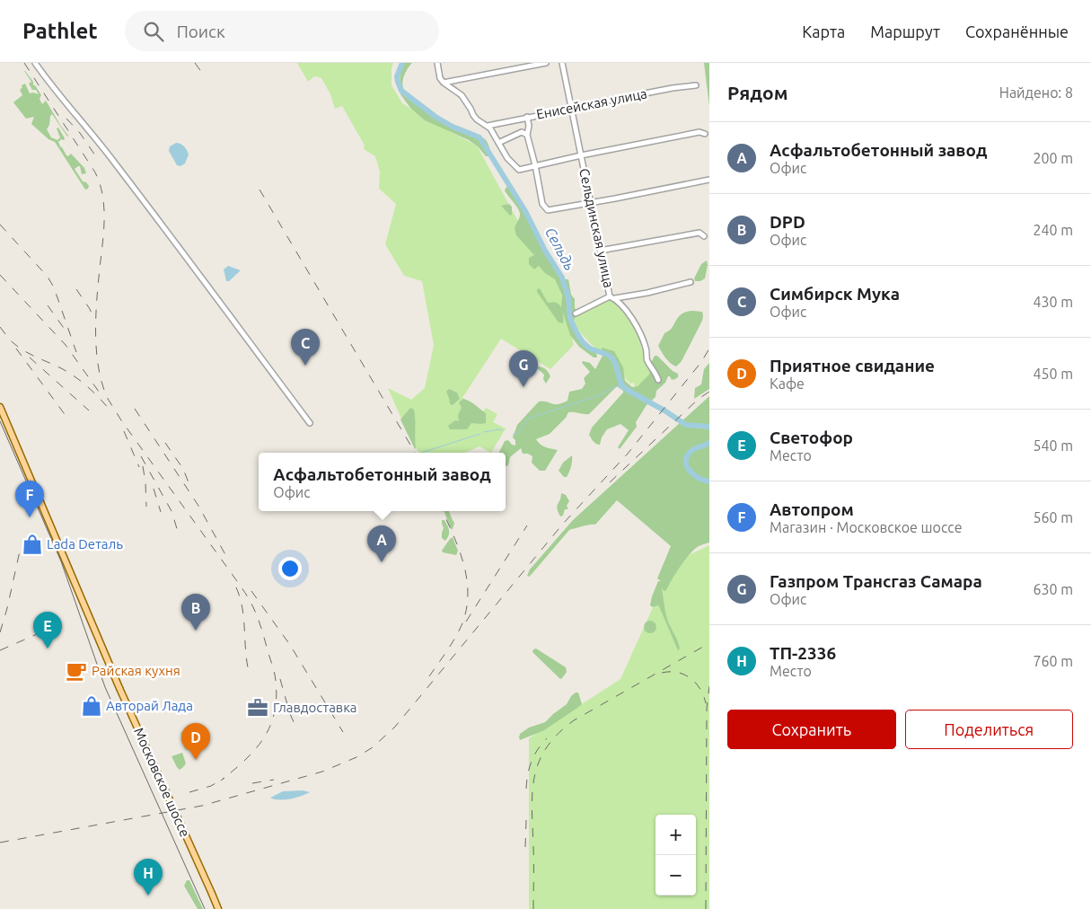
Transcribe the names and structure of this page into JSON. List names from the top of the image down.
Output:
{
  "streets": {
    "main road": ["Московское шоссе"],
    "street": ["Енисейская улица", "Сельдинская улица"]
  },
  "crossings": [
    ["Енисейская улица", "Сельдинская улица"]
  ],
  "water": ["Сельдь"],
  "places": {
    "shop": ["Lada Dеталь", "Авторай Лада"],
    "cafe": ["Райская кухня"],
    "office": ["Главдоставка"]
  },
  "page": {
    "header": "Pathlet",
    "search": "Поиск",
    "nav": ["Карта", "Маршрут", "Сохранённые"],
    "heading": ["Рядом", "Найдено: 8"],
    "list": [
      {
        "mark": "A",
        "name": "Асфальтобетонный завод",
        "note": "Офис",
        "value": "200 m"
      },
      {
        "mark": "B",
        "name": "DPD",
        "note": "Офис",
        "value": "240 m"
      },
      {
        "mark": "C",
        "name": "Симбирск Мука",
        "note": "Офис",
        "value": "430 m"
      },
      {
        "mark": "D",
        "name": "Приятное свидание",
        "note": "Кафе",
        "value": "450 m"
      },
      {
        "mark": "E",
        "name": "Светофор",
        "note": "Место",
        "value": "540 m"
      },
      {
        "mark": "F",
        "name": "Автопром",
        "note": "Магазин · Московское шоссе",
        "value": "560 m"
      },
      {
        "mark": "G",
        "name": "Газпром Трансгаз Самара",
        "note": "Офис",
        "value": "630 m"
      },
      {
        "mark": "H",
        "name": "ТП-2336",
        "note": "Место",
        "value": "760 m"
      }
    ],
    "pins": [
      "C",
      "G",
      "F",
      "A",
      "B",
      "E",
      "D",
      "H"
    ],
    "popup": ["Асфальтобетонный завод", "Офис"],
    "buttons": ["Сохранить", "Поделиться"],
    "map_buttons": ["+", "−"]
  }
}
